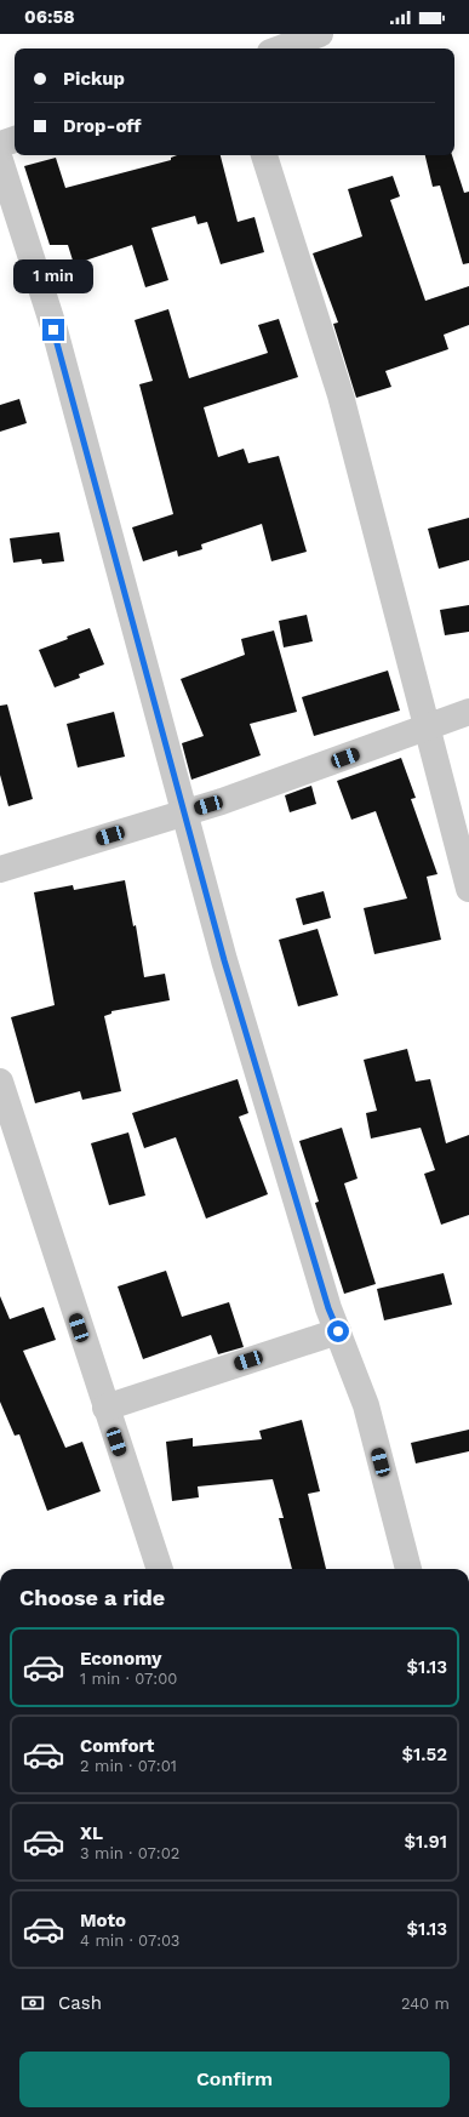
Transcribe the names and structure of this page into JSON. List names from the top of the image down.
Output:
{
  "page": {
    "status": "06:58",
    "banner": ["Pickup", "Drop-off"],
    "bubble": "1 min",
    "heading": "Choose a ride",
    "list": [
      {
        "name": "Economy",
        "note": "1 min · 07:00",
        "value": "$1.13"
      },
      {
        "name": "Comfort",
        "note": "2 min · 07:01",
        "value": "$1.52"
      },
      {
        "name": "XL",
        "note": "3 min · 07:02",
        "value": "$1.91"
      },
      {
        "name": "Moto",
        "note": "4 min · 07:03",
        "value": "$1.13"
      }
    ],
    "pay": ["Cash", "240 m"],
    "buttons": "Confirm"
  }
}
